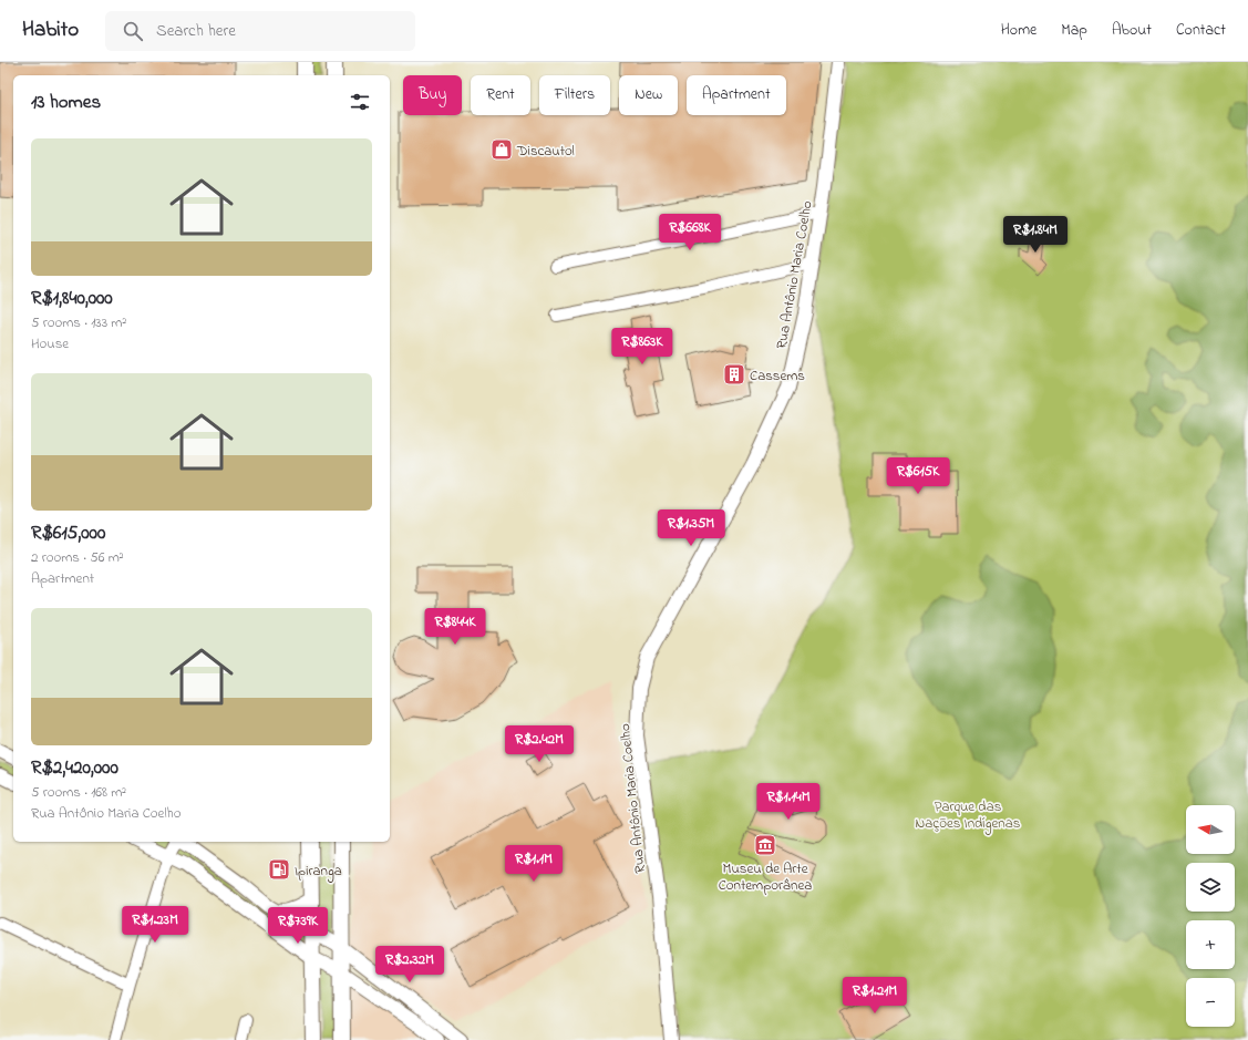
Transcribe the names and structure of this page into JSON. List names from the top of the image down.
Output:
{
  "streets": {
    "street": ["Rua Antônio Maria Coelho"]
  },
  "parks": ["Parque das Nações Indígenas"],
  "places": {
    "shop": ["Discautol"],
    "building": ["Cassems"],
    "museum": ["Museu de Arte Contemporânea"],
    "fuel station": ["Ipiranga"]
  },
  "north": "left",
  "page": {
    "header": "Habito",
    "search": "Search here",
    "nav": [
      "Home",
      "Map",
      "About",
      "Contact"
    ],
    "chip": [
      "Buy",
      "Rent",
      "Filters",
      "New",
      "Apartment"
    ],
    "heading": "13 homes",
    "list": [
      {
        "name": "R$1,840,000",
        "note": "5 rooms · 133 m² · House"
      },
      {
        "name": "R$615,000",
        "note": "2 rooms · 56 m² · Apartment"
      },
      {
        "name": "R$2,420,000",
        "note": "5 rooms · 168 m² · Rua Antônio Maria Coelho"
      }
    ],
    "price": [
      "R$668K",
      "R$1.84M",
      "R$863K",
      "R$615K",
      "R$1.35M",
      "R$844K",
      "R$2.42M",
      "R$1.14M",
      "R$1.1M",
      "R$1.23M",
      "R$739K",
      "R$2.32M",
      "R$1.21M"
    ],
    "map_buttons": ["+", "−"]
  }
}
